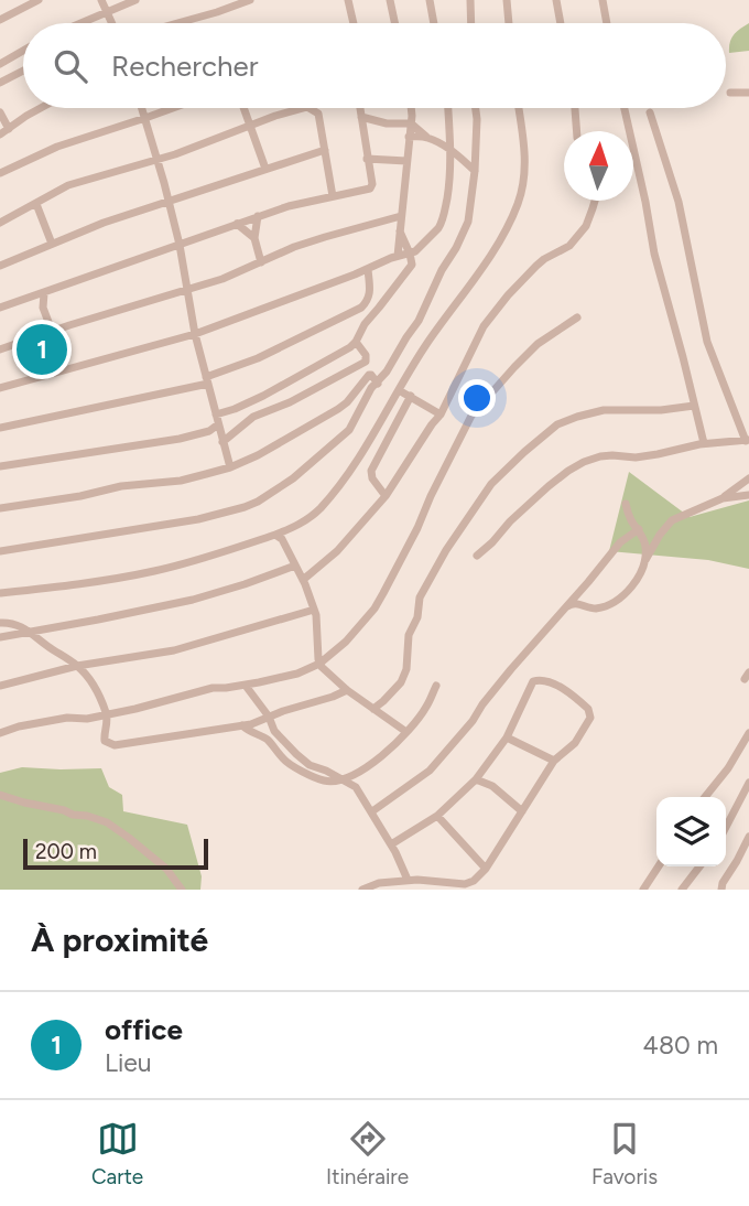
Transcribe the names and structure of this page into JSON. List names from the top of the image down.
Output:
{
  "scale_bar": "200 m",
  "north": "top",
  "page": {
    "search": "Rechercher",
    "pins": "1",
    "scale": "200 m",
    "heading": "À proximité",
    "list": [
      {
        "mark": "1",
        "name": "office",
        "note": "Lieu",
        "value": "480 m"
      }
    ],
    "nav": ["Carte", "Itinéraire", "Favoris"]
  }
}
